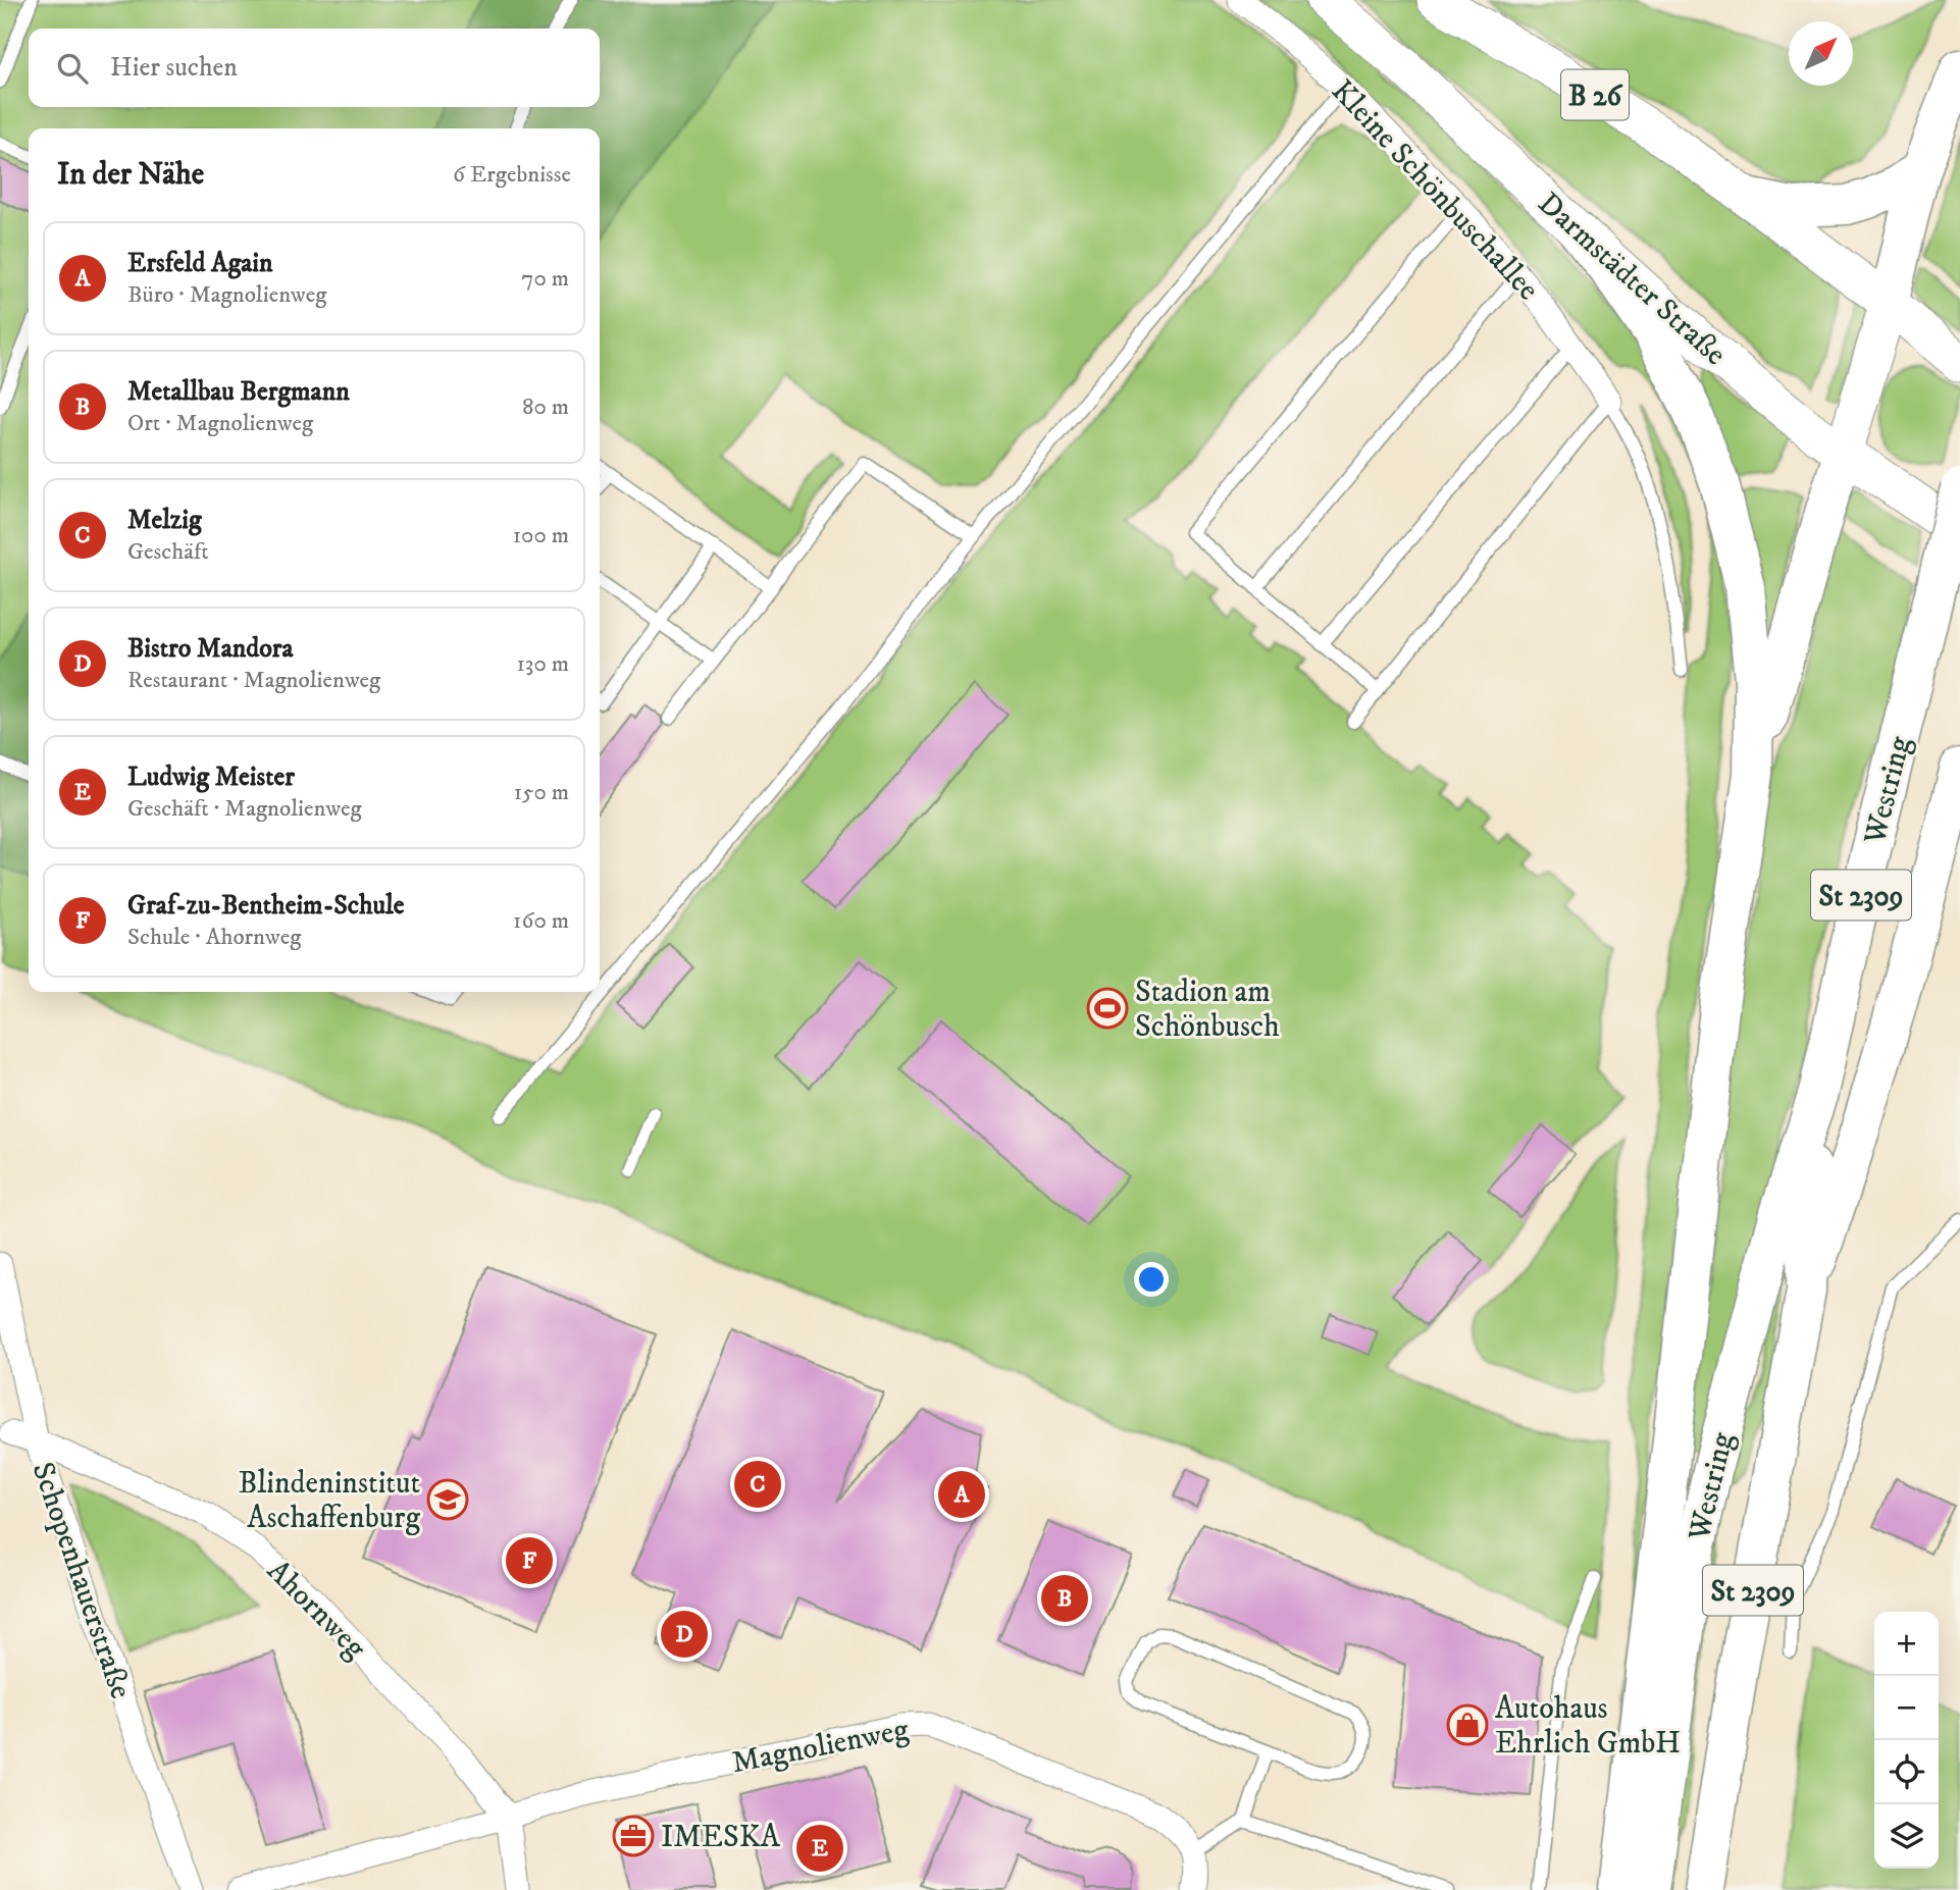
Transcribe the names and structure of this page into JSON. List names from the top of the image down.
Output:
{
  "streets": {
    "highway": ["B 26", "Westring", "St 2309"],
    "main road": ["Darmstädter Straße"],
    "street": [
      "Kleine Schönbuschallee",
      "Schopenhauerstraße",
      "Ahornweg",
      "Magnolienweg"
    ]
  },
  "crossings": [
    ["Schopenhauerstraße", "Ahornweg"],
    ["Ahornweg", "Magnolienweg"]
  ],
  "places": {
    "sports": ["Stadion am Schönbusch"],
    "school or university": ["Blindeninstitut Aschaffenburg"],
    "shop": ["Autohaus Ehrlich GmbH"],
    "office": ["IMESKA"]
  },
  "north": "top right",
  "page": {
    "search": "Hier suchen",
    "heading": ["In der Nähe", "6 Ergebnisse"],
    "list": [
      {
        "mark": "A",
        "name": "Ersfeld Again",
        "note": "Büro · Magnolienweg",
        "value": "70 m"
      },
      {
        "mark": "B",
        "name": "Metallbau Bergmann",
        "note": "Ort · Magnolienweg",
        "value": "80 m"
      },
      {
        "mark": "C",
        "name": "Melzig",
        "note": "Geschäft",
        "value": "100 m"
      },
      {
        "mark": "D",
        "name": "Bistro Mandora",
        "note": "Restaurant · Magnolienweg",
        "value": "130 m"
      },
      {
        "mark": "E",
        "name": "Ludwig Meister",
        "note": "Geschäft · Magnolienweg",
        "value": "150 m"
      },
      {
        "mark": "F",
        "name": "Graf-zu-Bentheim-Schule",
        "note": "Schule · Ahornweg",
        "value": "160 m"
      }
    ],
    "pins": [
      "C",
      "A",
      "F",
      "B",
      "D",
      "E"
    ],
    "map_buttons": ["+", "−"]
  }
}
